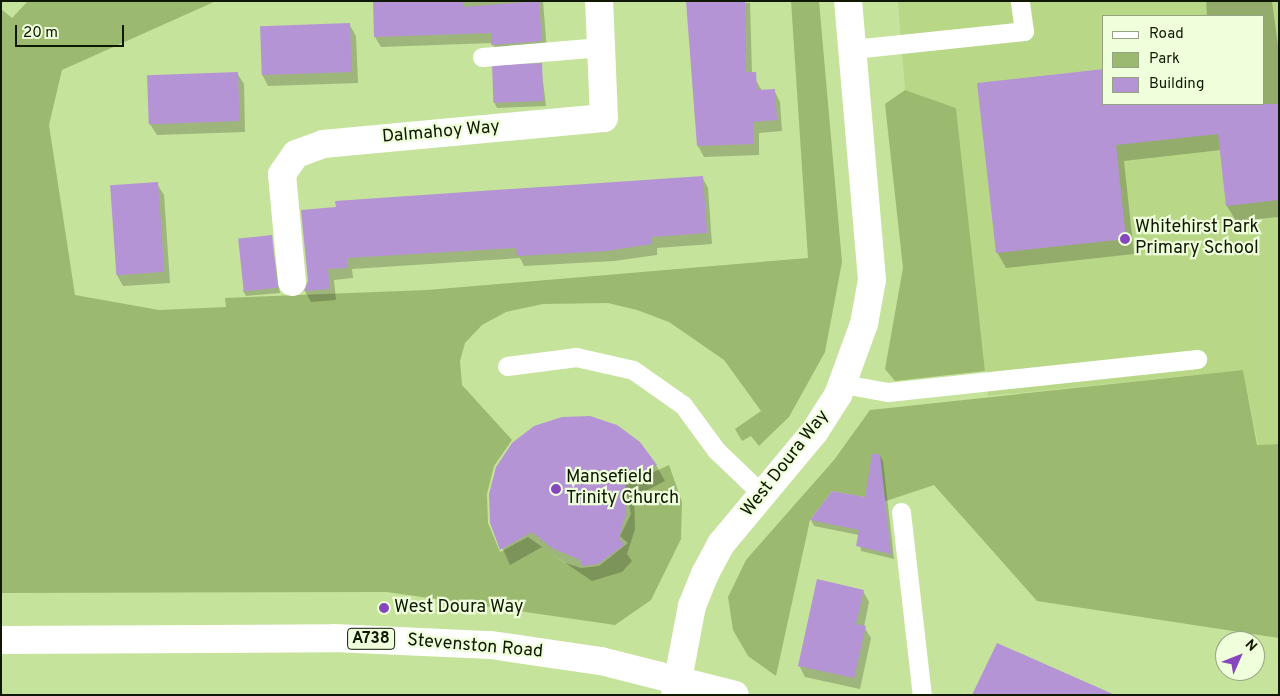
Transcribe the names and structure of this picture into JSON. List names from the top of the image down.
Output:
{
  "streets": {
    "main road": [
      "Dalmahoy Way",
      "West Doura Way",
      "A738",
      "Stevenston Road"
    ]
  },
  "crossings": [
    ["West Doura Way", "Stevenston Road"]
  ],
  "places": ["Whitehirst Park Primary School", "Mansefield Trinity Church", "West Doura Way"],
  "legend": ["Road", "Park", "Building"],
  "scale_bar": "20 m",
  "north": "top right"
}
